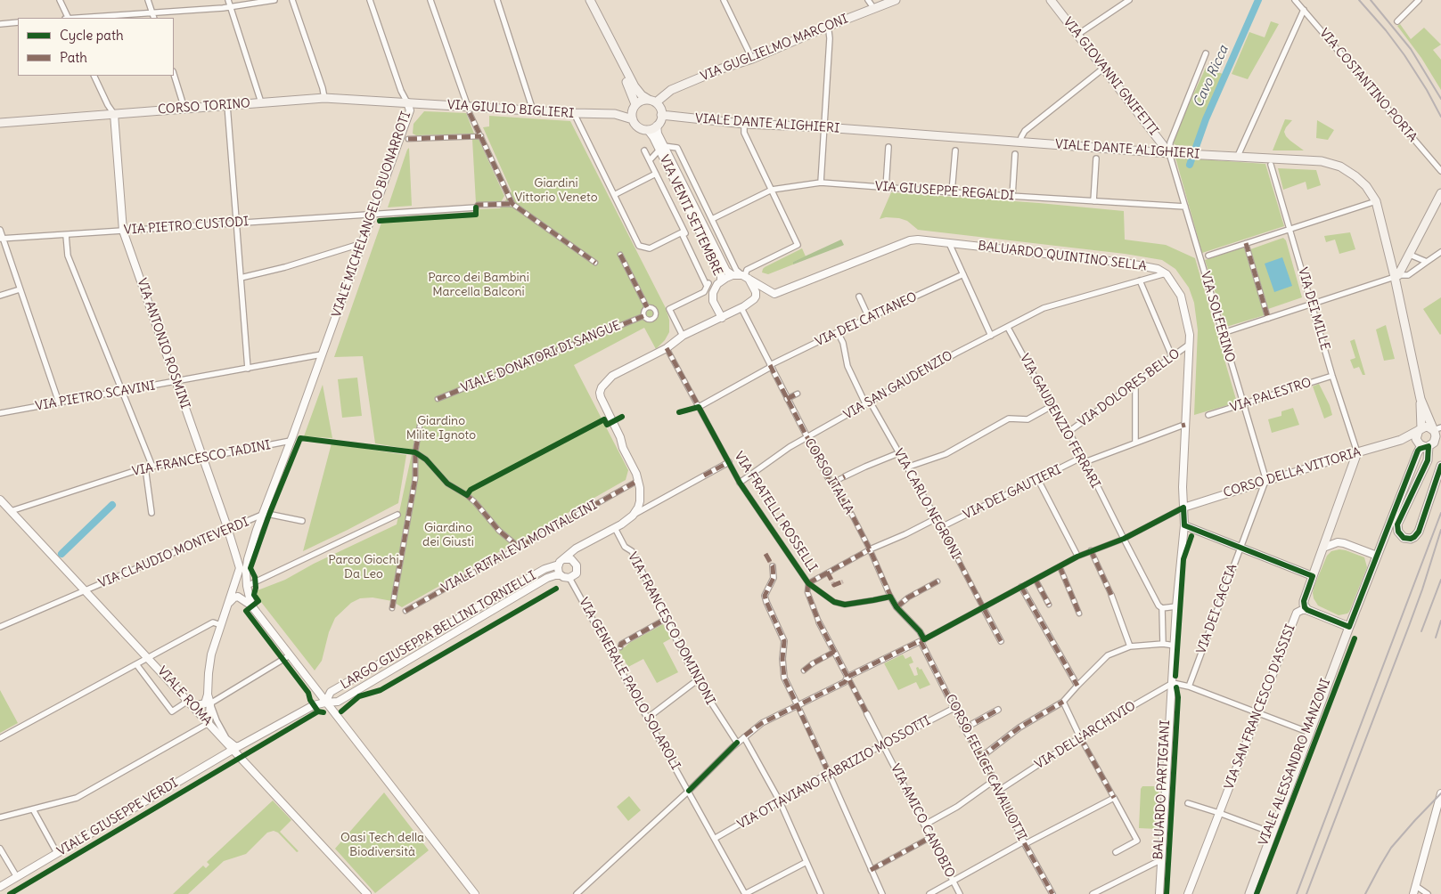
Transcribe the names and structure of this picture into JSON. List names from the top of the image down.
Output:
{
  "streets": {
    "main road": [
      "VIA GUGLIELMO MARCONI",
      "VIA GIOVANNI GNIFETTI",
      "CORSO TORINO",
      "VIA GIULIO BIGLIERI",
      "VIALE DANTE ALIGHIERI",
      "CORSO DELLA VITTORIA",
      "VIALE ALESSANDRO MANZONI"
    ],
    "street": [
      "VIA COSTANTINO PORTA",
      "VIA GIUSEPPE REGALDI",
      "VIALE MICHELANGELO BUONARROTI",
      "VIA VENTI SETTEMBRE",
      "VIA PIETRO CUSTODI",
      "BALUARDO QUINTINO SELLA",
      "VIA DEI MILLE",
      "VIA SOLFERINO",
      "VIA DEI CATTANEO",
      "VIA ANTONIO ROSMINI",
      "VIALE DONATORI DI SANGUE",
      "VIA SAN GAUDENZIO",
      "VIA DOLORES BELLO",
      "VIA PALESTRO",
      "VIA PIETRO SCAVINI",
      "VIA GAUDENZIO FERRARI",
      "VIA FRANCESCO TADINI",
      "CORSO ITALIA",
      "VIA DEI GAUTIERI",
      "VIA CARLO NEGRONI",
      "VIA FRATELLI ROSSELLI",
      "VIALE RITA LEVI MONTALCINI",
      "VIA CLAUDIO MONTEVERDI",
      "VIA DEI CACCIA",
      "VIA FRANCESCO DOMINIONI",
      "LARGO GIUSEPPA BELLINI TORNIELLI",
      "VIA GENERALE PAOLO SOLAROLI",
      "VIALE ROMA",
      "VIA SAN FRANCESCO D'ASSISI",
      "VIA DELL'ARCHIVIO",
      "CORSO FELICE CAVALLOTTI",
      "VIA OTTAVIANO FABRIZIO MOSSOTTI",
      "BALUARDO PARTIGIANI",
      "VIALE GIUSEPPE VERDI",
      "VIA AMICO CANOBIO"
    ]
  },
  "crossings": [
    ["VIA GUGLIELMO MARCONI", "VIA GIULIO BIGLIERI"],
    ["VIA GUGLIELMO MARCONI", "VIALE DANTE ALIGHIERI"],
    ["VIA GUGLIELMO MARCONI", "VIA VENTI SETTEMBRE"],
    ["VIA GIOVANNI GNIFETTI", "VIALE DANTE ALIGHIERI"],
    ["VIA GIOVANNI GNIFETTI", "VIA SOLFERINO"],
    ["CORSO TORINO", "VIA GIULIO BIGLIERI"],
    ["CORSO TORINO", "VIALE MICHELANGELO BUONARROTI"],
    ["CORSO TORINO", "VIA ANTONIO ROSMINI"],
    ["VIA GIULIO BIGLIERI", "VIALE DANTE ALIGHIERI"],
    ["VIA GIULIO BIGLIERI", "VIALE MICHELANGELO BUONARROTI"],
    ["VIA GIULIO BIGLIERI", "VIA VENTI SETTEMBRE"],
    ["VIALE DANTE ALIGHIERI", "VIA VENTI SETTEMBRE"],
    ["VIALE DANTE ALIGHIERI", "VIA SOLFERINO"],
    ["VIA GIUSEPPE REGALDI", "VIA VENTI SETTEMBRE"],
    ["VIA GIUSEPPE REGALDI", "VIA SOLFERINO"],
    ["VIALE MICHELANGELO BUONARROTI", "VIA PIETRO CUSTODI"],
    ["VIALE MICHELANGELO BUONARROTI", "VIA PIETRO SCAVINI"],
    ["VIALE MICHELANGELO BUONARROTI", "VIA FRANCESCO TADINI"],
    ["VIALE MICHELANGELO BUONARROTI", "VIA CLAUDIO MONTEVERDI"],
    ["VIA VENTI SETTEMBRE", "BALUARDO QUINTINO SELLA"],
    ["VIA VENTI SETTEMBRE", "CORSO ITALIA"],
    ["VIA PIETRO CUSTODI", "VIA ANTONIO ROSMINI"],
    ["BALUARDO QUINTINO SELLA", "VIA SAN GAUDENZIO"],
    ["BALUARDO QUINTINO SELLA", "CORSO ITALIA"],
    ["VIA DEI MILLE", "VIA PALESTRO"],
    ["VIA DEI MILLE", "CORSO DELLA VITTORIA"],
    ["VIA SOLFERINO", "VIA PALESTRO"],
    ["VIA SOLFERINO", "CORSO DELLA VITTORIA"],
    ["VIA SOLFERINO", "VIA DEI CACCIA"],
    ["VIA DEI CATTANEO", "CORSO ITALIA"],
    ["VIA DEI CATTANEO", "VIA CARLO NEGRONI"],
    ["VIA DEI CATTANEO", "VIA FRATELLI ROSSELLI"],
    ["VIA ANTONIO ROSMINI", "VIA PIETRO SCAVINI"],
    ["VIA ANTONIO ROSMINI", "VIA FRANCESCO TADINI"],
    ["VIA ANTONIO ROSMINI", "VIA CLAUDIO MONTEVERDI"],
    ["VIA SAN GAUDENZIO", "VIA GAUDENZIO FERRARI"],
    ["VIA SAN GAUDENZIO", "CORSO ITALIA"],
    ["VIA SAN GAUDENZIO", "VIA CARLO NEGRONI"],
    ["VIA SAN GAUDENZIO", "VIA FRATELLI ROSSELLI"],
    ["VIA DOLORES BELLO", "VIA GAUDENZIO FERRARI"],
    ["VIA GAUDENZIO FERRARI", "VIA DEI GAUTIERI"],
    ["VIA FRANCESCO TADINI", "VIALE ROMA"],
    ["CORSO DELLA VITTORIA", "VIA DEI CACCIA"],
    ["CORSO DELLA VITTORIA", "VIALE ALESSANDRO MANZONI"],
    ["CORSO DELLA VITTORIA", "BALUARDO PARTIGIANI"],
    ["CORSO ITALIA", "CORSO FELICE CAVALLOTTI"],
    ["VIA DEI GAUTIERI", "VIA CARLO NEGRONI"],
    ["VIA DEI GAUTIERI", "BALUARDO PARTIGIANI"],
    ["VIA FRATELLI ROSSELLI", "VIA AMICO CANOBIO"],
    ["VIA CLAUDIO MONTEVERDI", "VIALE ROMA"],
    ["LARGO GIUSEPPA BELLINI TORNIELLI", "VIA GENERALE PAOLO SOLAROLI"],
    ["LARGO GIUSEPPA BELLINI TORNIELLI", "VIALE GIUSEPPE VERDI"],
    ["VIA GENERALE PAOLO SOLAROLI", "VIA OTTAVIANO FABRIZIO MOSSOTTI"],
    ["VIALE ROMA", "VIALE GIUSEPPE VERDI"],
    ["VIA DELL'ARCHIVIO", "CORSO FELICE CAVALLOTTI"],
    ["VIA DELL'ARCHIVIO", "BALUARDO PARTIGIANI"],
    ["CORSO FELICE CAVALLOTTI", "VIA OTTAVIANO FABRIZIO MOSSOTTI"],
    ["VIA OTTAVIANO FABRIZIO MOSSOTTI", "VIA AMICO CANOBIO"]
  ],
  "water": ["Cavo Ricca"],
  "parks": [
    "Giardini Vittorio Veneto",
    "Parco dei Bambini Marcella Balconi",
    "Giardino Milite Ignoto",
    "Giardino dei Giusti",
    "Parco Giochi Da Leo",
    "Oasi Tech della Biodiversità"
  ],
  "legend": ["Cycle path", "Path"]
}
